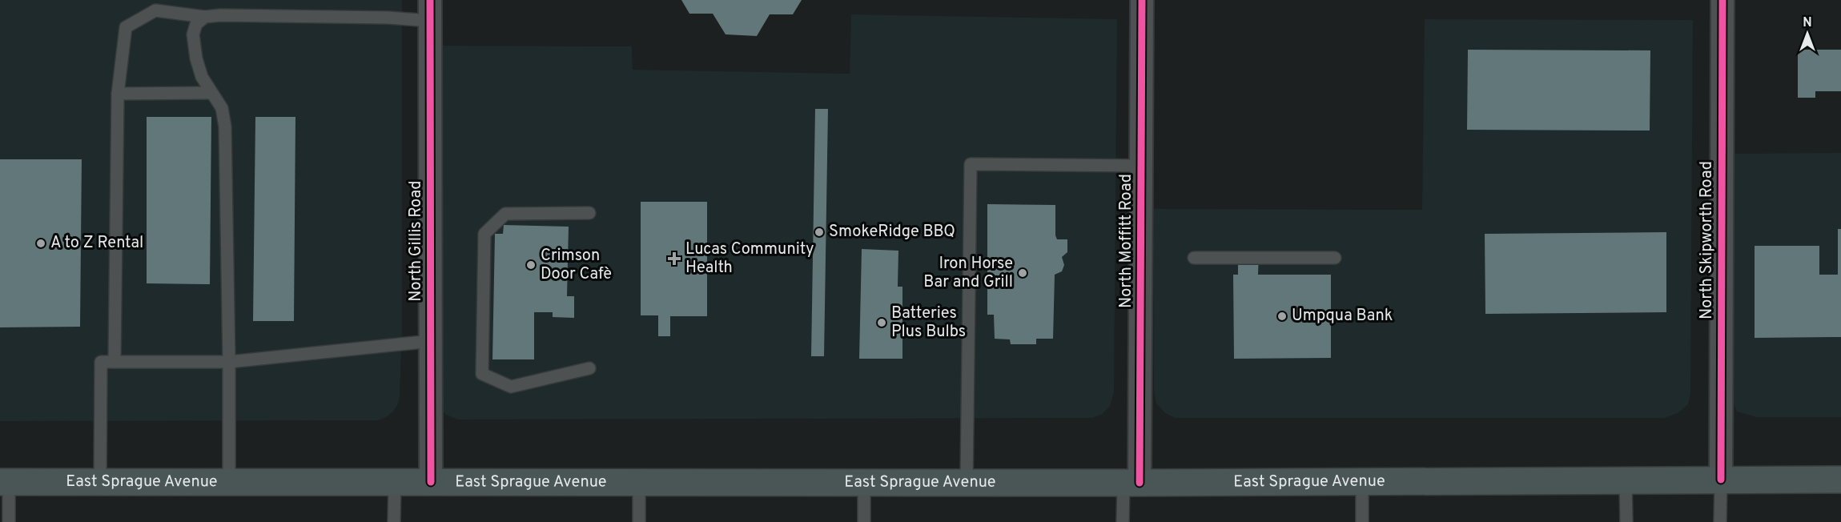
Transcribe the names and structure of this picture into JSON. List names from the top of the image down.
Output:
{
  "streets": {
    "main road": ["East Sprague Avenue"],
    "street": ["North Skipworth Road", "North Gillis Road", "North Moffitt Road"]
  },
  "crossings": [
    ["North Skipworth Road", "East Sprague Avenue"],
    ["North Gillis Road", "East Sprague Avenue"],
    ["North Moffitt Road", "East Sprague Avenue"]
  ],
  "places": {
    "other": [
      "SmokeRidge BBQ",
      "A to Z Rental",
      "Crimson Door Cafè",
      "Iron Horse Bar and Grill",
      "Umpqua Bank",
      "Batteries Plus Bulbs"
    ],
    "health": ["Lucas Community Health"]
  },
  "north": "top"
}
